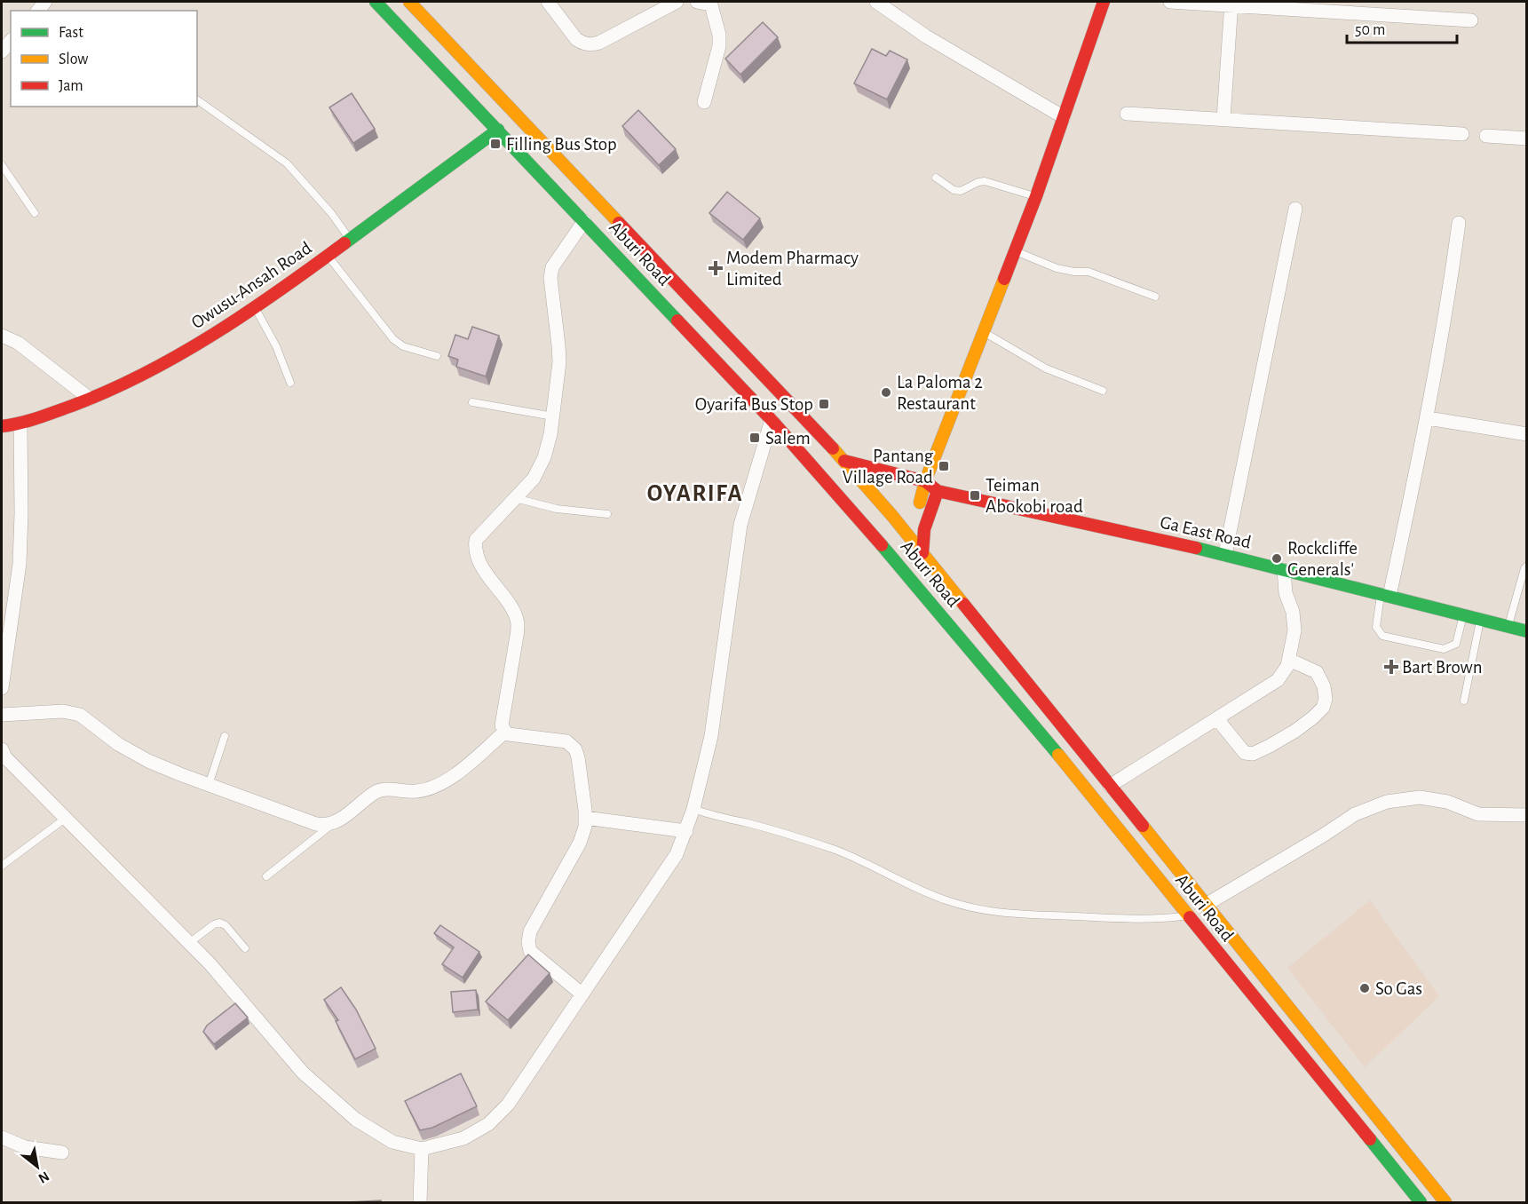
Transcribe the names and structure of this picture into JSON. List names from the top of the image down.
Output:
{
  "streets": {
    "main road": ["Aburi Road", "Owusu-Ansah Road", "Ga East Road"]
  },
  "crossings": [
    ["Aburi Road", "Owusu-Ansah Road"]
  ],
  "districts": ["OYARIFA"],
  "places": {
    "transit": [
      "Filling Bus Stop",
      "Oyarifa Bus Stop",
      "Salem",
      "Pantang Village Road",
      "Teiman Abokobi road"
    ],
    "health": ["Modem Pharmacy Limited", "Bart Brown"],
    "other": ["La Paloma 2 Restaurant", "Rockcliffe Generals'", "So Gas"]
  },
  "legend": ["Fast", "Slow", "Jam"],
  "scale_bar": "50 m",
  "north": "bottom right"
}
